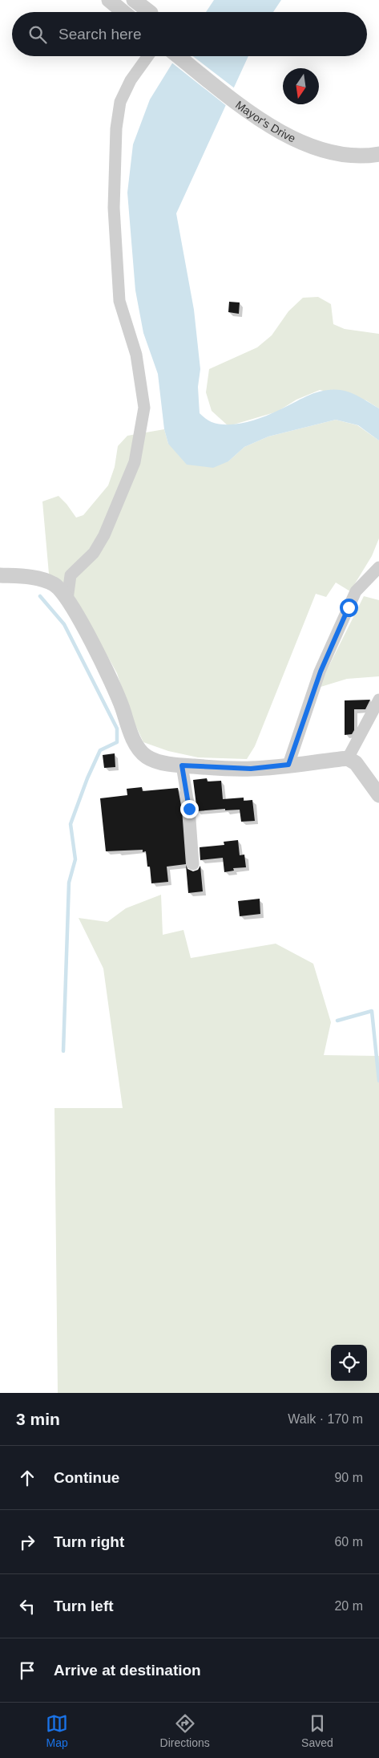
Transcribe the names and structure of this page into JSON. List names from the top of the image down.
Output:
{
  "streets": {
    "street": ["Mayor's Drive"]
  },
  "north": "bottom",
  "page": {
    "search": "Search here",
    "heading": ["3 min", "Walk · 170 m"],
    "list": [
      ["Continue", "90 m"],
      ["Turn right", "60 m"],
      ["Turn left", "20 m"],
      "Arrive at destination"
    ],
    "nav": ["Map", "Directions", "Saved"]
  }
}
